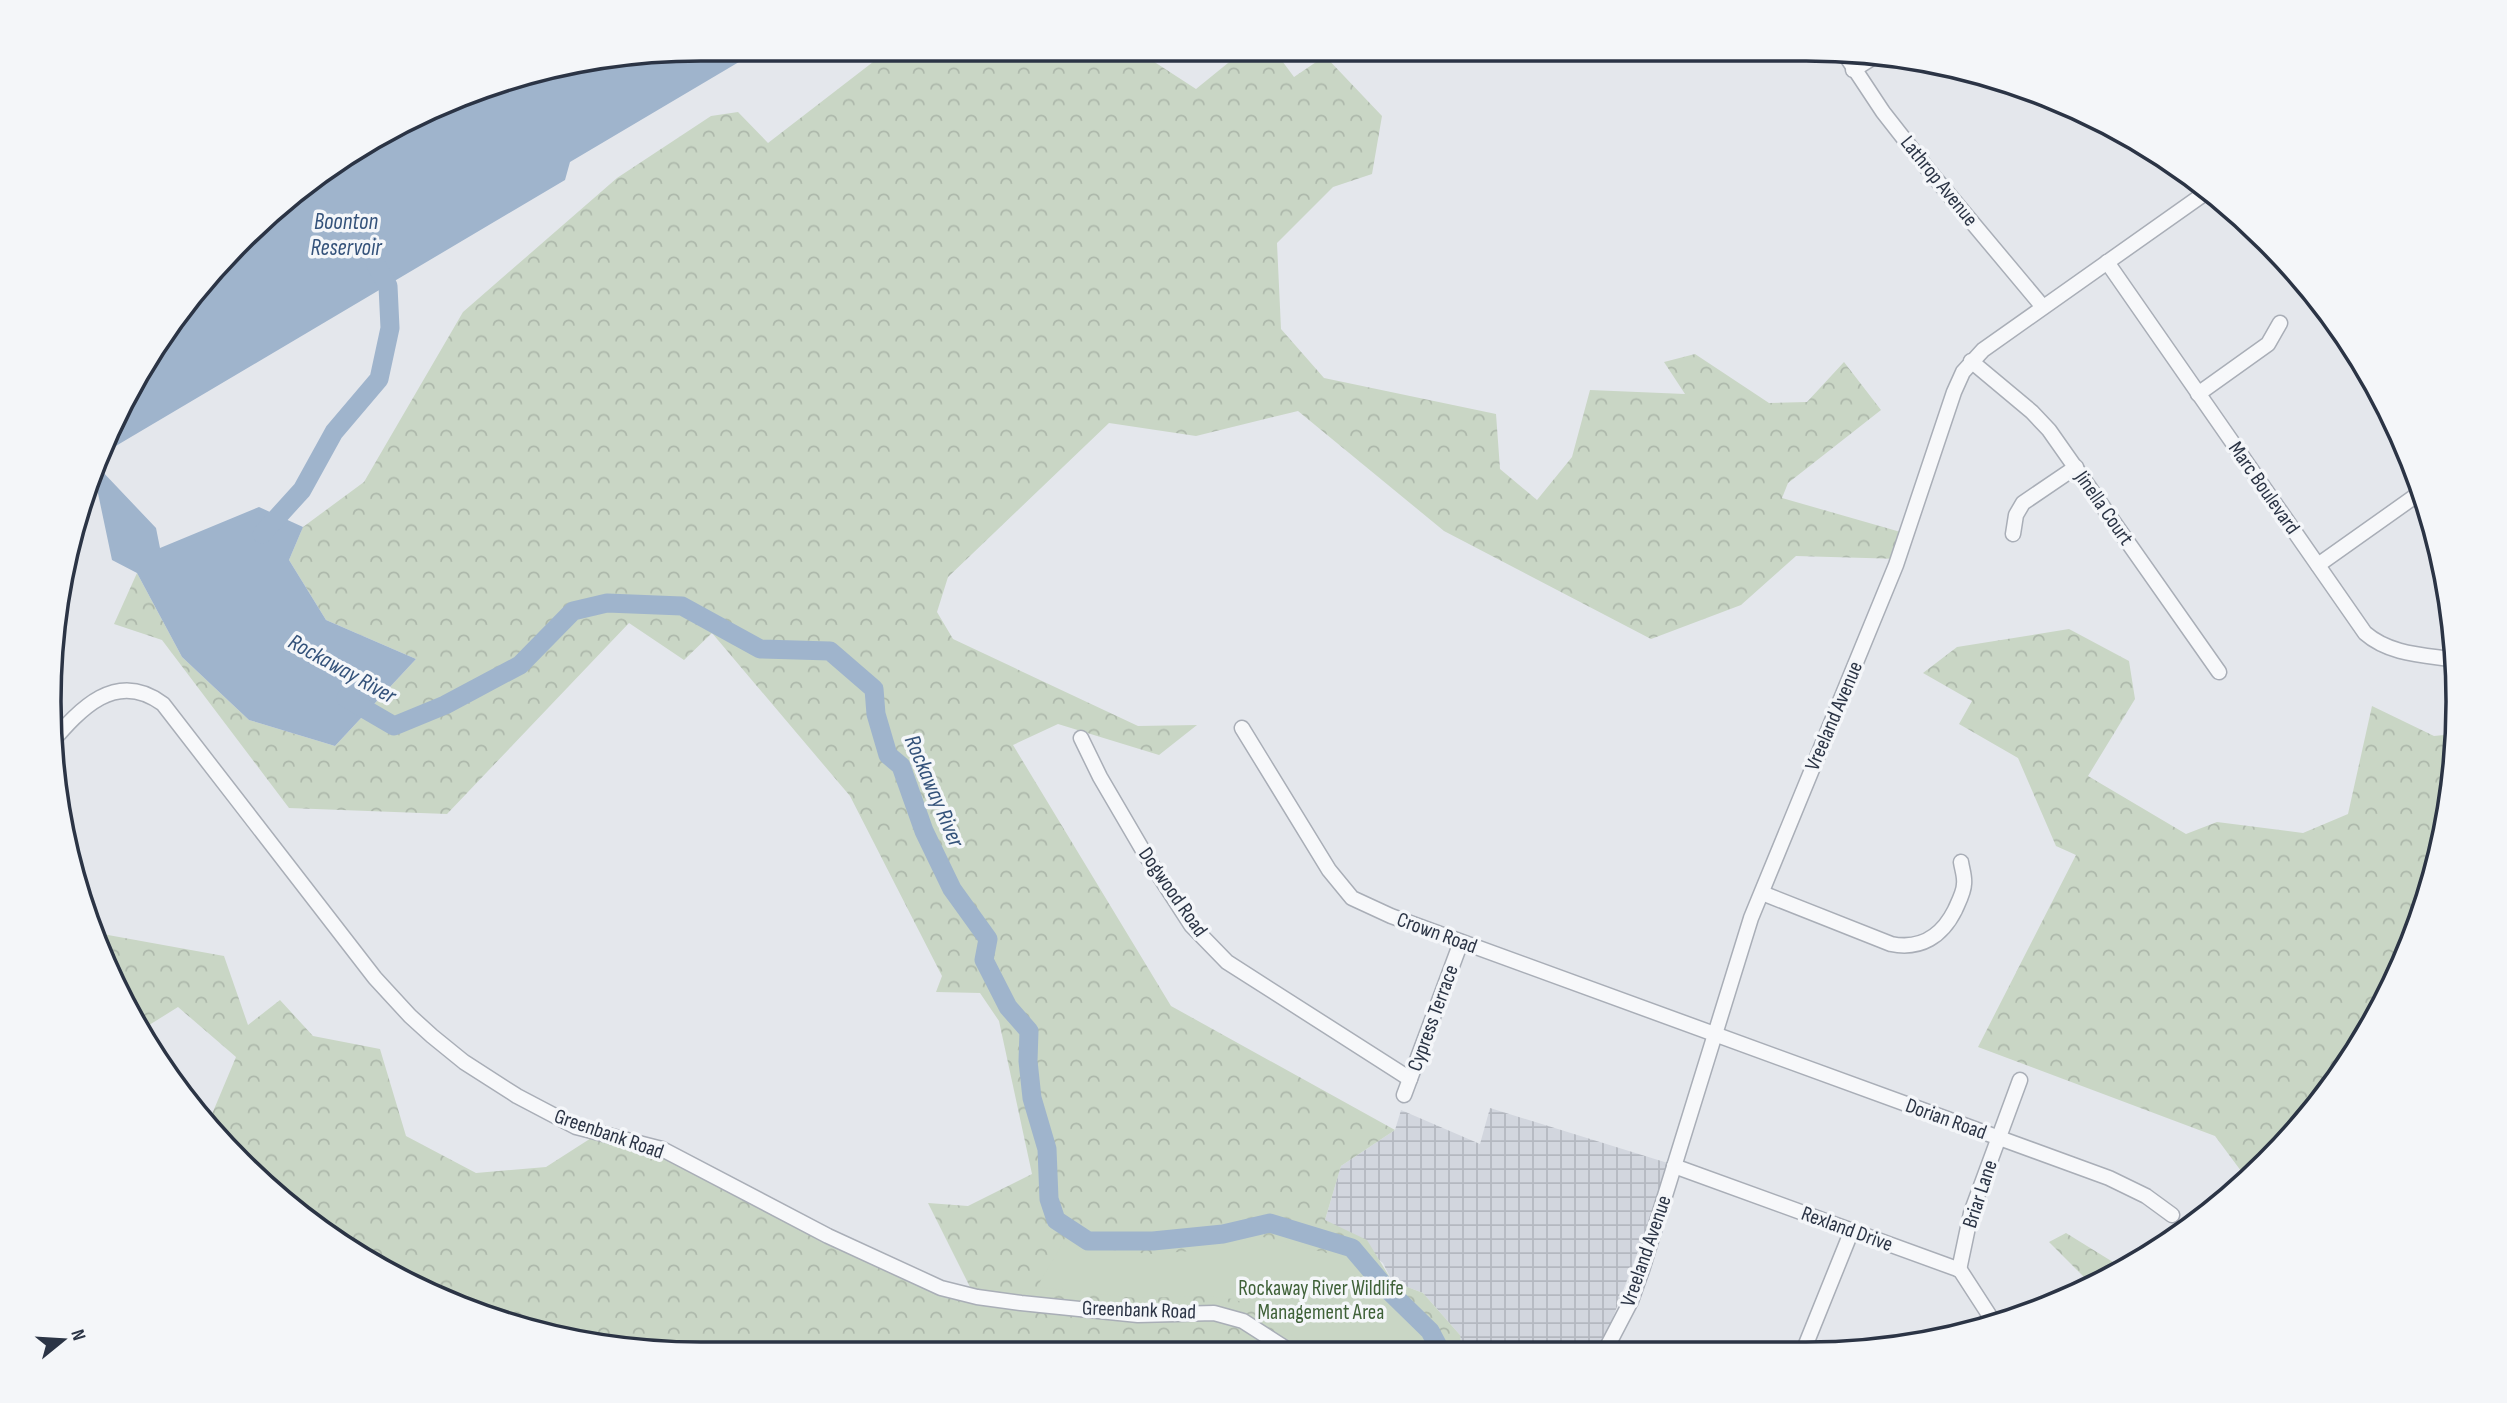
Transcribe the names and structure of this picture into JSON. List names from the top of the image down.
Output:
{
  "streets": {
    "street": [
      "Lathrop Avenue",
      "Marc Boulevard",
      "Jinella Court",
      "Vreeland Avenue",
      "Dogwood Road",
      "Crown Road",
      "Cypress Terrace",
      "Dorian Road",
      "Greenbank Road",
      "Briar Lane",
      "Rexland Drive"
    ]
  },
  "crossings": [
    ["Lathrop Avenue", "Vreeland Avenue"],
    ["Marc Boulevard", "Vreeland Avenue"],
    ["Jinella Court", "Vreeland Avenue"],
    ["Vreeland Avenue", "Crown Road"],
    ["Vreeland Avenue", "Dorian Road"],
    ["Vreeland Avenue", "Rexland Drive"],
    ["Dogwood Road", "Cypress Terrace"],
    ["Crown Road", "Cypress Terrace"],
    ["Crown Road", "Dorian Road"],
    ["Dorian Road", "Briar Lane"],
    ["Briar Lane", "Rexland Drive"]
  ],
  "water": ["Boonton Reservoir", "Rockaway River"],
  "parks": ["Rockaway River Wildlife Management Area"],
  "north": "right"
}
